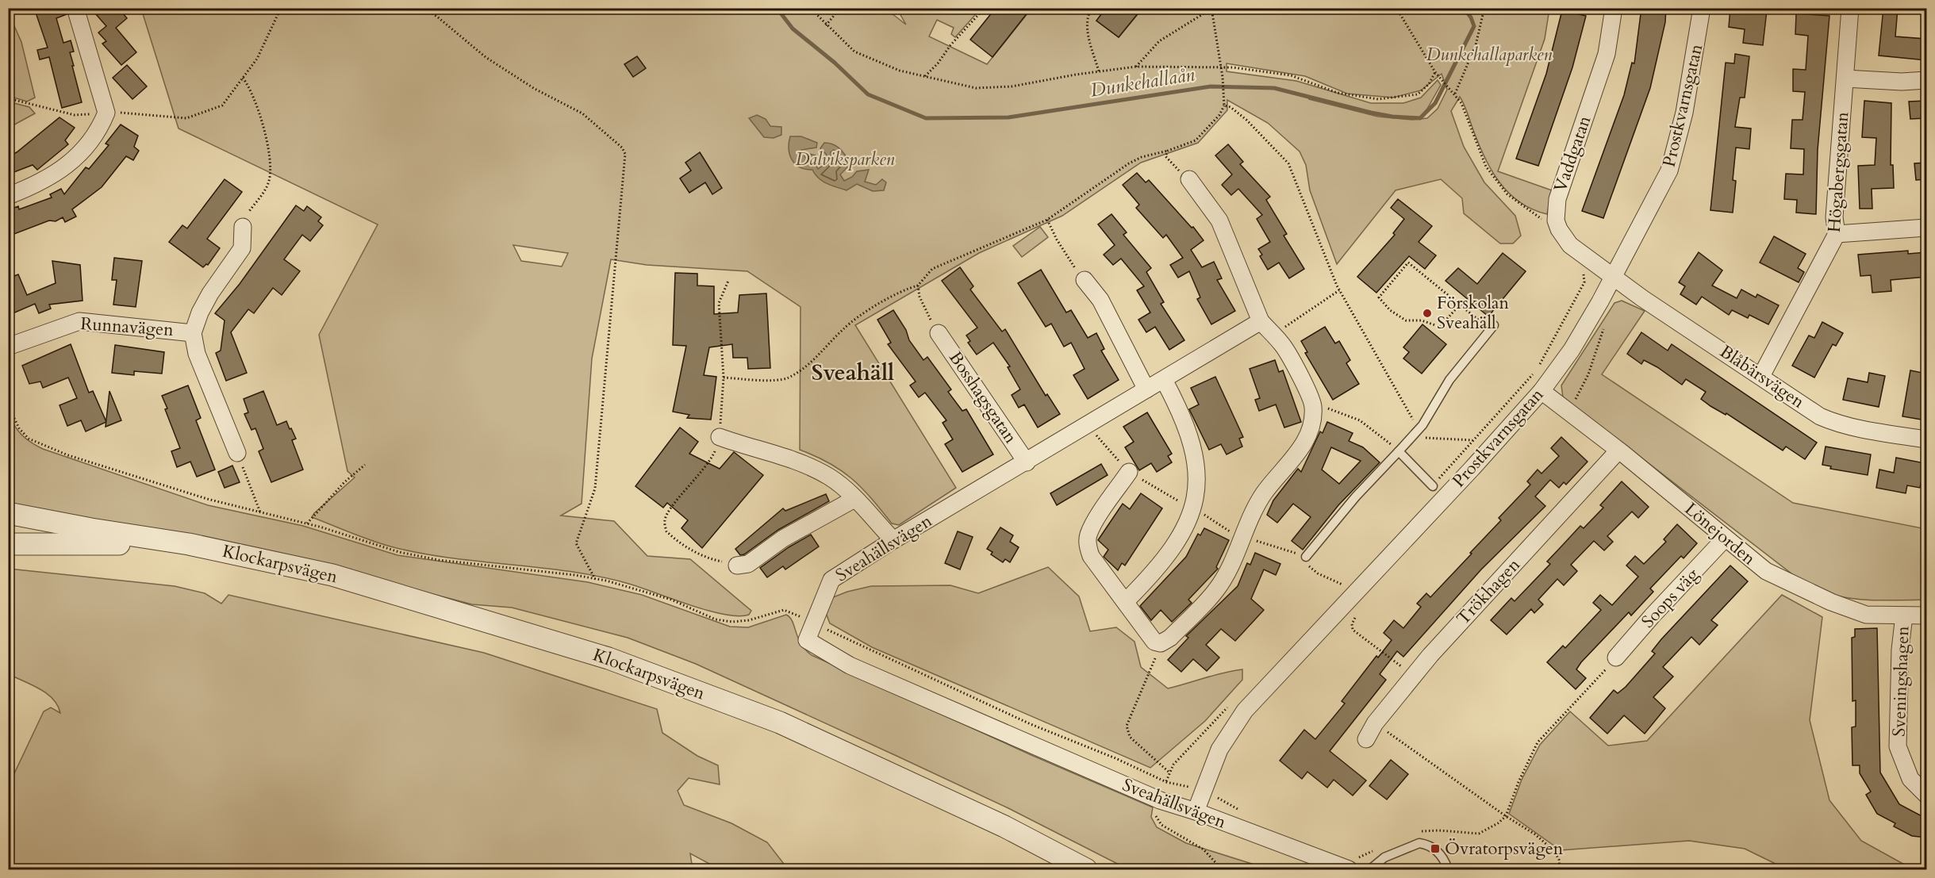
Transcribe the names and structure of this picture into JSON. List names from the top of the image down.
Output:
{
  "streets": {
    "street": [
      "Prostkvarnsgatan",
      "Vaddgatan",
      "Högabergsgatan",
      "Runnavägen",
      "Blåbärsvägen",
      "Bosshagsgatan",
      "Lönejorden",
      "Sveahällsvägen",
      "Klockarpsvägen",
      "Trökhagen",
      "Soops väg",
      "Sveningshagen"
    ]
  },
  "crossings": [
    ["Prostkvarnsgatan", "Vaddgatan"],
    ["Prostkvarnsgatan", "Blåbärsvägen"],
    ["Prostkvarnsgatan", "Lönejorden"],
    ["Prostkvarnsgatan", "Sveahällsvägen"],
    ["Vaddgatan", "Blåbärsvägen"],
    ["Högabergsgatan", "Blåbärsvägen"],
    ["Bosshagsgatan", "Sveahällsvägen"],
    ["Lönejorden", "Trökhagen"],
    ["Lönejorden", "Soops väg"],
    ["Lönejorden", "Sveningshagen"]
  ],
  "districts": ["Sveahäll"],
  "water": ["Dunkehallaån"],
  "parks": ["Dunkehallaparken", "Dalviksparken"],
  "places": {
    "other": ["Förskolan Sveahäll"],
    "transit": ["Övratorpsvägen"]
  }
}
